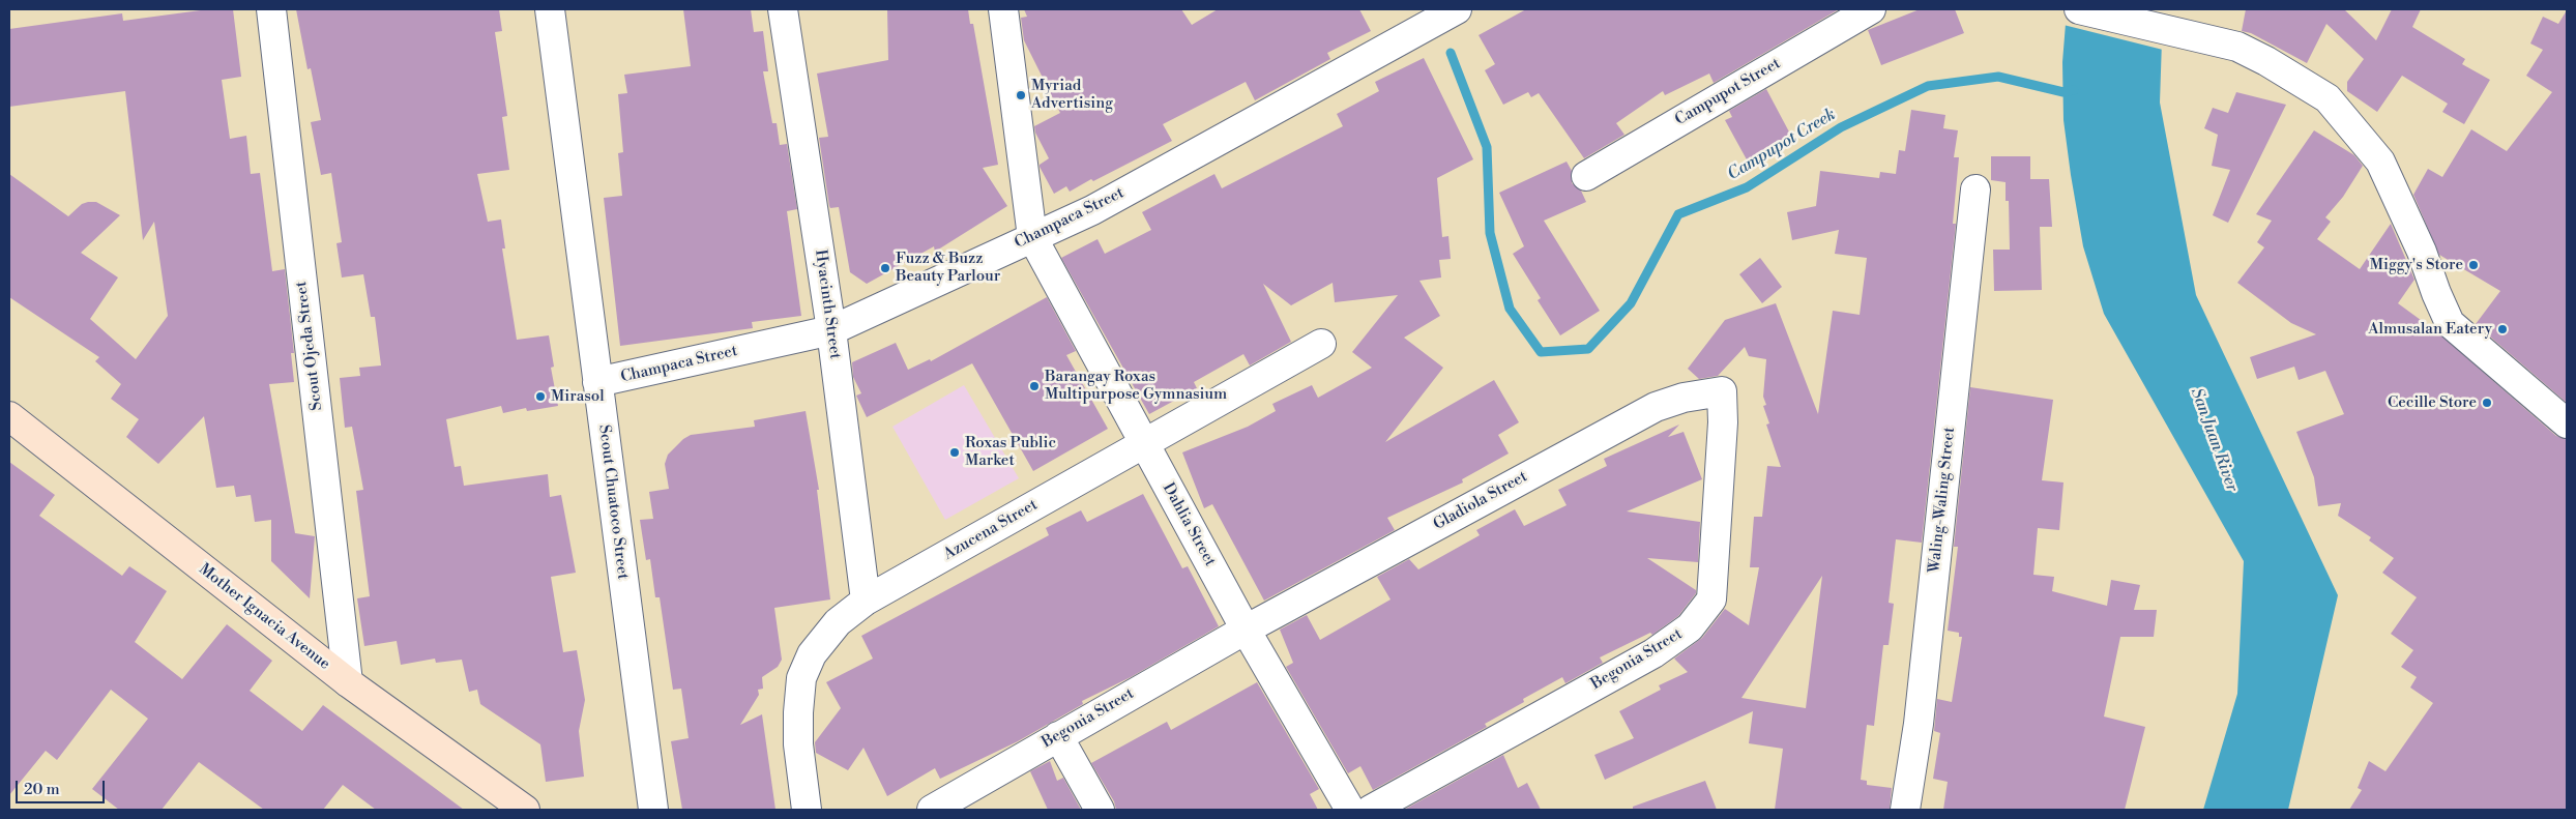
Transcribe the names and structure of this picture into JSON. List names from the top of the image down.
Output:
{
  "streets": {
    "main road": ["Mother Ignacia Avenue"],
    "street": [
      "Campupot Street",
      "Champaca Street",
      "Hyacinth Street",
      "Scout Ojeda Street",
      "Waling-Waling Street",
      "Gladiola Street",
      "Scout Chuatoco Street",
      "Dahlia Street",
      "Azucena Street",
      "Begonia Street"
    ]
  },
  "crossings": [
    ["Champaca Street", "Hyacinth Street"],
    ["Champaca Street", "Scout Chuatoco Street"],
    ["Champaca Street", "Dahlia Street"],
    ["Hyacinth Street", "Azucena Street"],
    ["Scout Ojeda Street", "Mother Ignacia Avenue"],
    ["Gladiola Street", "Dahlia Street"],
    ["Gladiola Street", "Begonia Street"],
    ["Dahlia Street", "Azucena Street"],
    ["Dahlia Street", "Begonia Street"]
  ],
  "water": ["Campupot Creek", "San Juan River"],
  "places": [
    "Myriad Advertising",
    "Miggy's Store",
    "Fuzz & Buzz Beauty Parlour",
    "Almusalan Eatery",
    "Barangay Roxas Multipurpose Gymnasium",
    "Mirasol",
    "Cecille Store",
    "Roxas Public Market"
  ],
  "scale_bar": "20 m"
}
